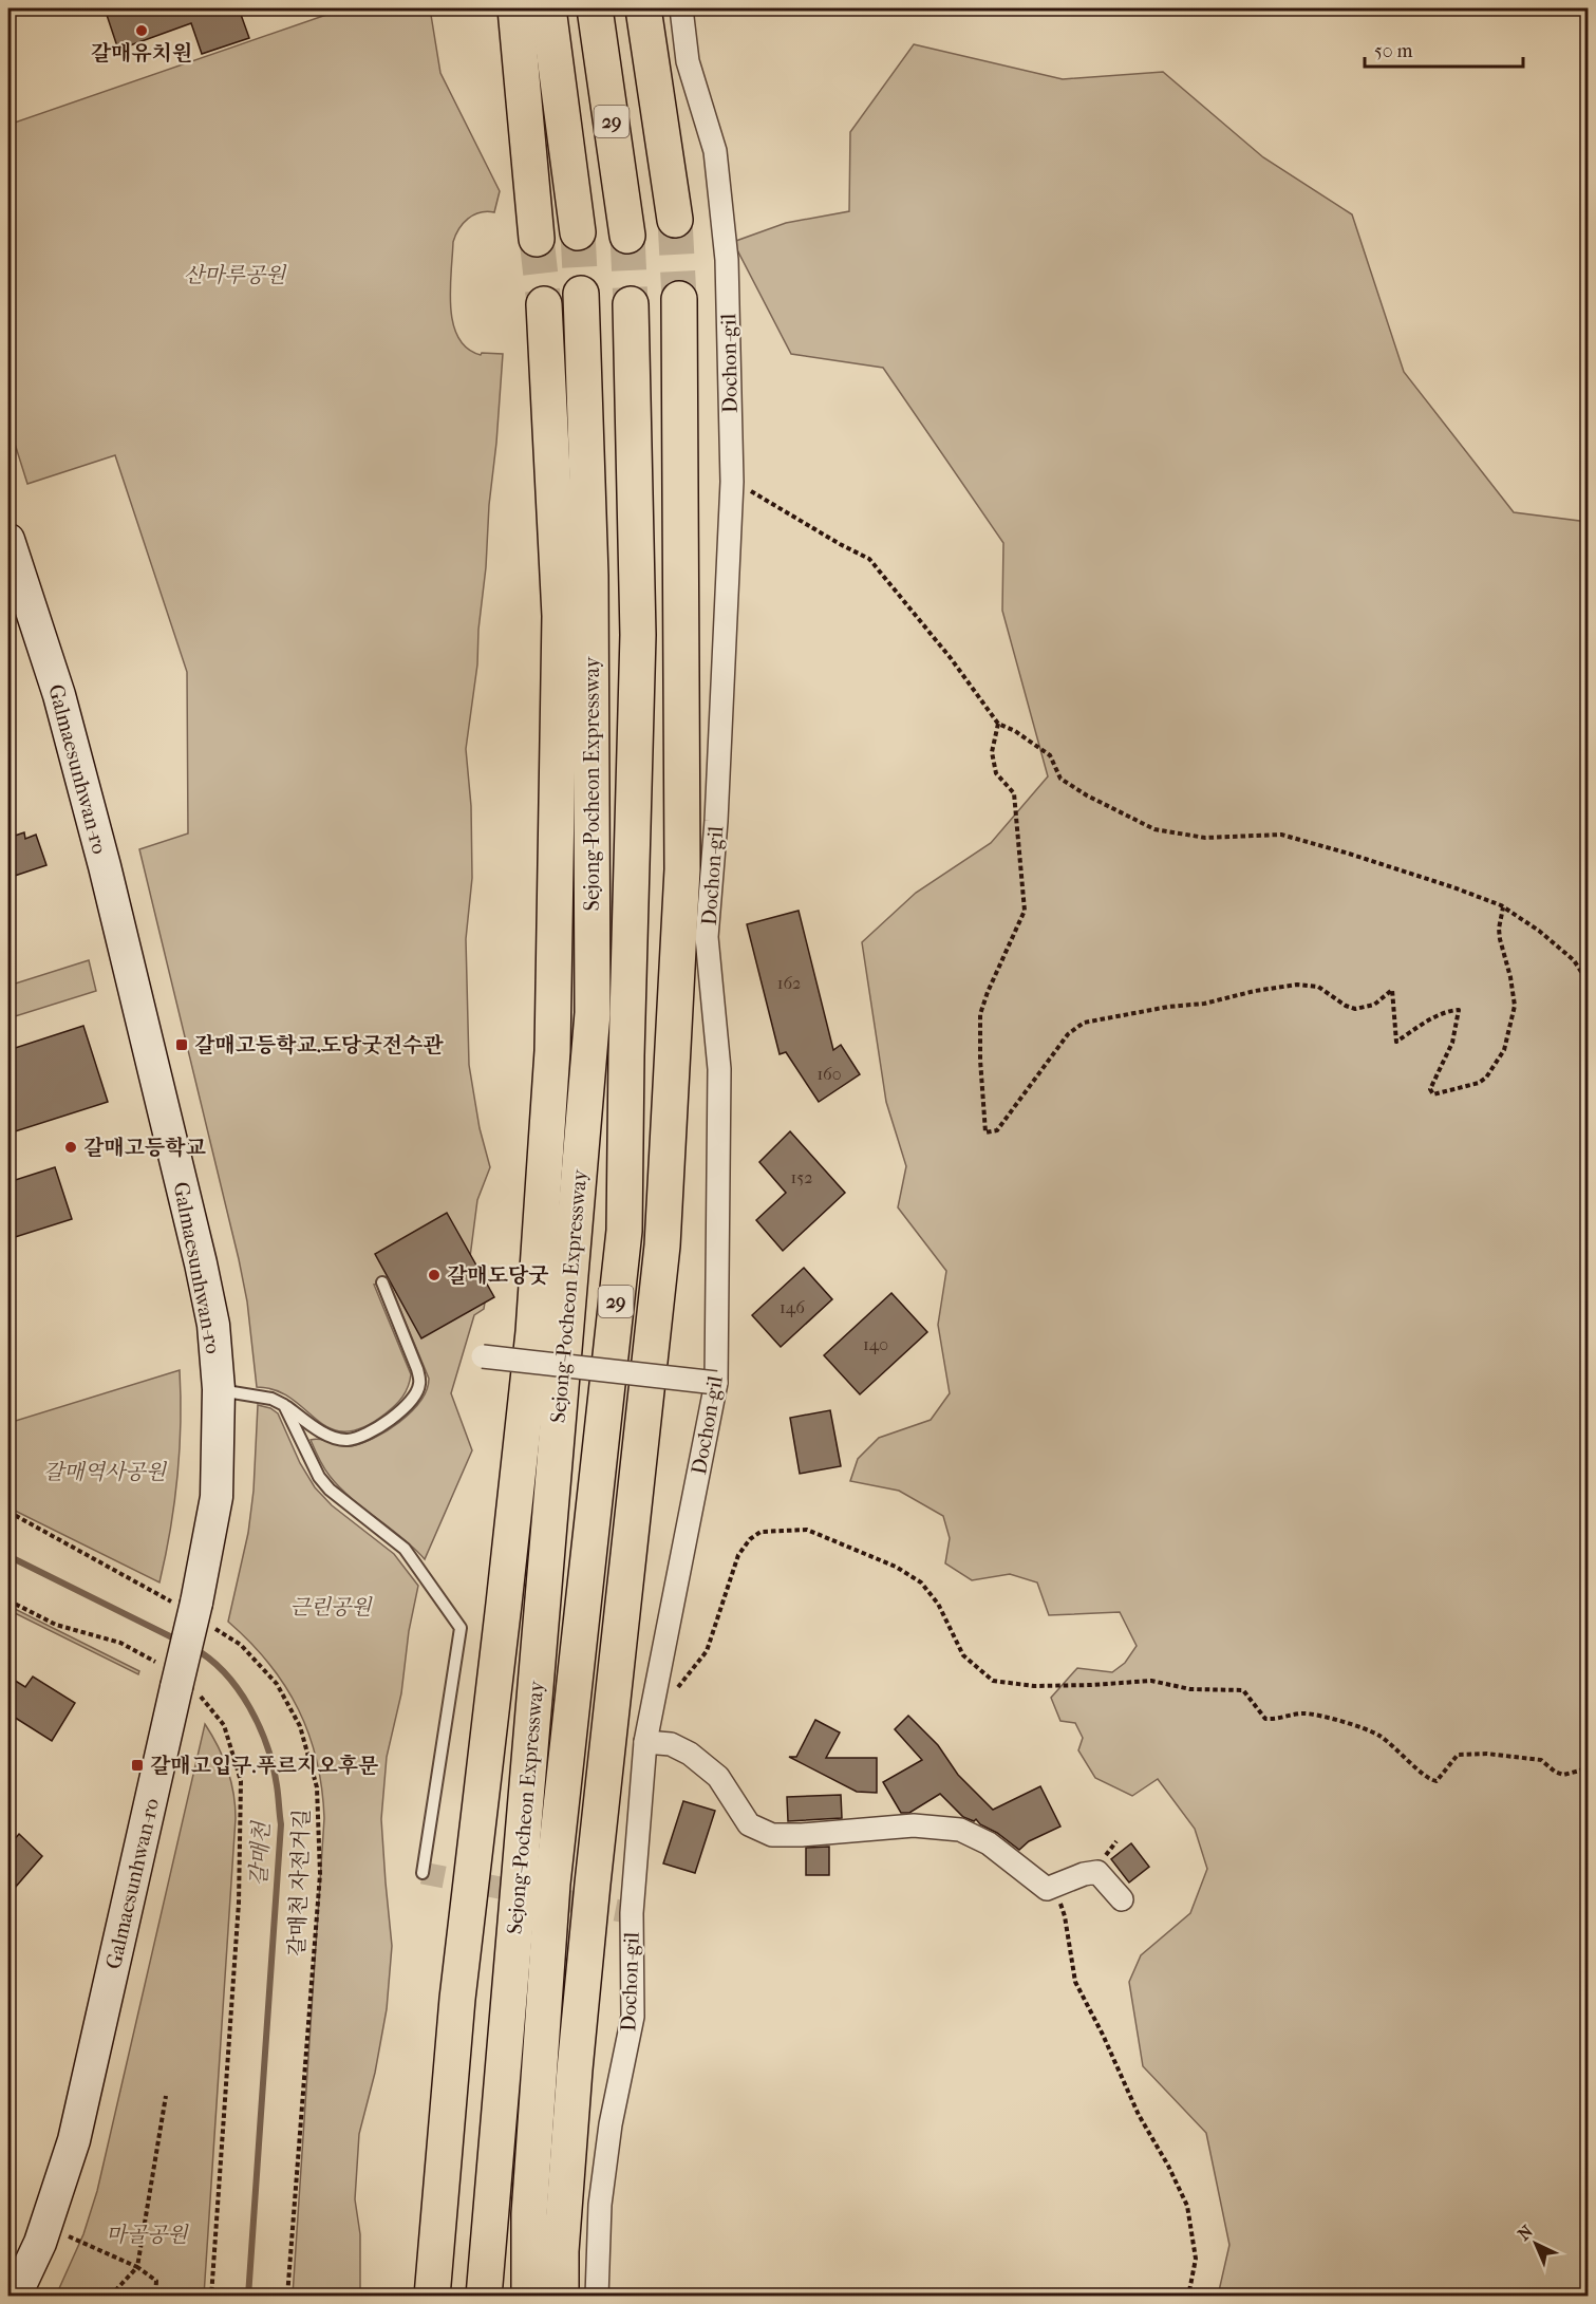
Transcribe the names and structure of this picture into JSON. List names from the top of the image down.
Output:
{
  "streets": {
    "highway": ["29", "Sejong-Pocheon Expressway"],
    "street": ["Dochon-gil", "Galmaesunhwan-ro"],
    "path": ["갈매천 자전거길"]
  },
  "crossings": [
    ["Galmaesunhwan-ro", "갈매천 자전거길"]
  ],
  "water": ["갈매천"],
  "parks": [
    "산마루공원",
    "갈매역사공원",
    "근린공원",
    "마골공원"
  ],
  "places": {
    "other": ["갈매유치원", "갈매고등학교", "갈매도당굿"],
    "transit": ["갈매고등학교.도당굿전수관", "갈매고입구.푸르지오후문"]
  },
  "house_numbers": [
    "162",
    "160",
    "152",
    "146",
    "140"
  ],
  "scale_bar": "50 m",
  "north": "top left"
}
